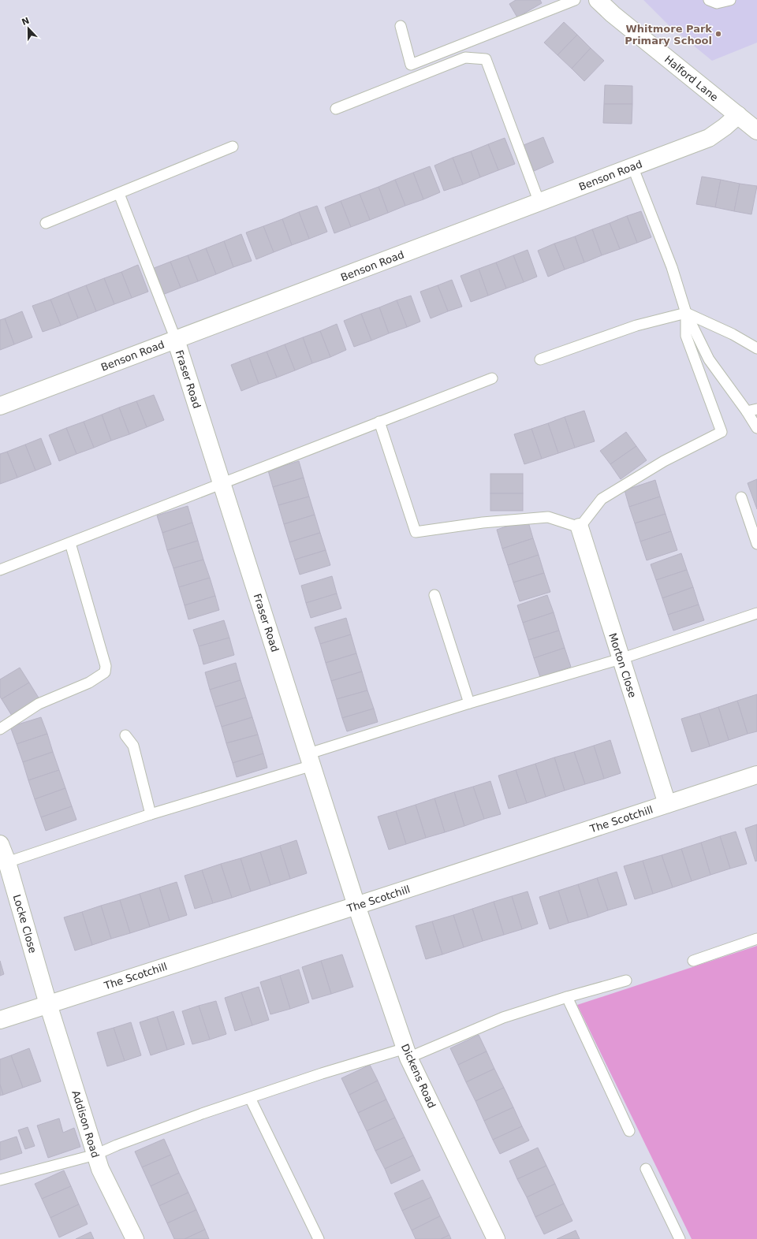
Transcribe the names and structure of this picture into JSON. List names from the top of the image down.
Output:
{
  "streets": {
    "street": [
      "Halford Lane",
      "Benson Road",
      "Fraser Road",
      "Morton Close",
      "The Scotchill",
      "Locke Close",
      "Dickens Road",
      "Addison Road"
    ]
  },
  "crossings": [
    ["Halford Lane", "Benson Road"],
    ["Benson Road", "Fraser Road"],
    ["Fraser Road", "The Scotchill"],
    ["Fraser Road", "Dickens Road"],
    ["Morton Close", "The Scotchill"],
    ["The Scotchill", "Locke Close"],
    ["The Scotchill", "Dickens Road"],
    ["The Scotchill", "Addison Road"],
    ["Locke Close", "Addison Road"]
  ],
  "places": ["Whitmore Park Primary School"],
  "north": "top"
}
